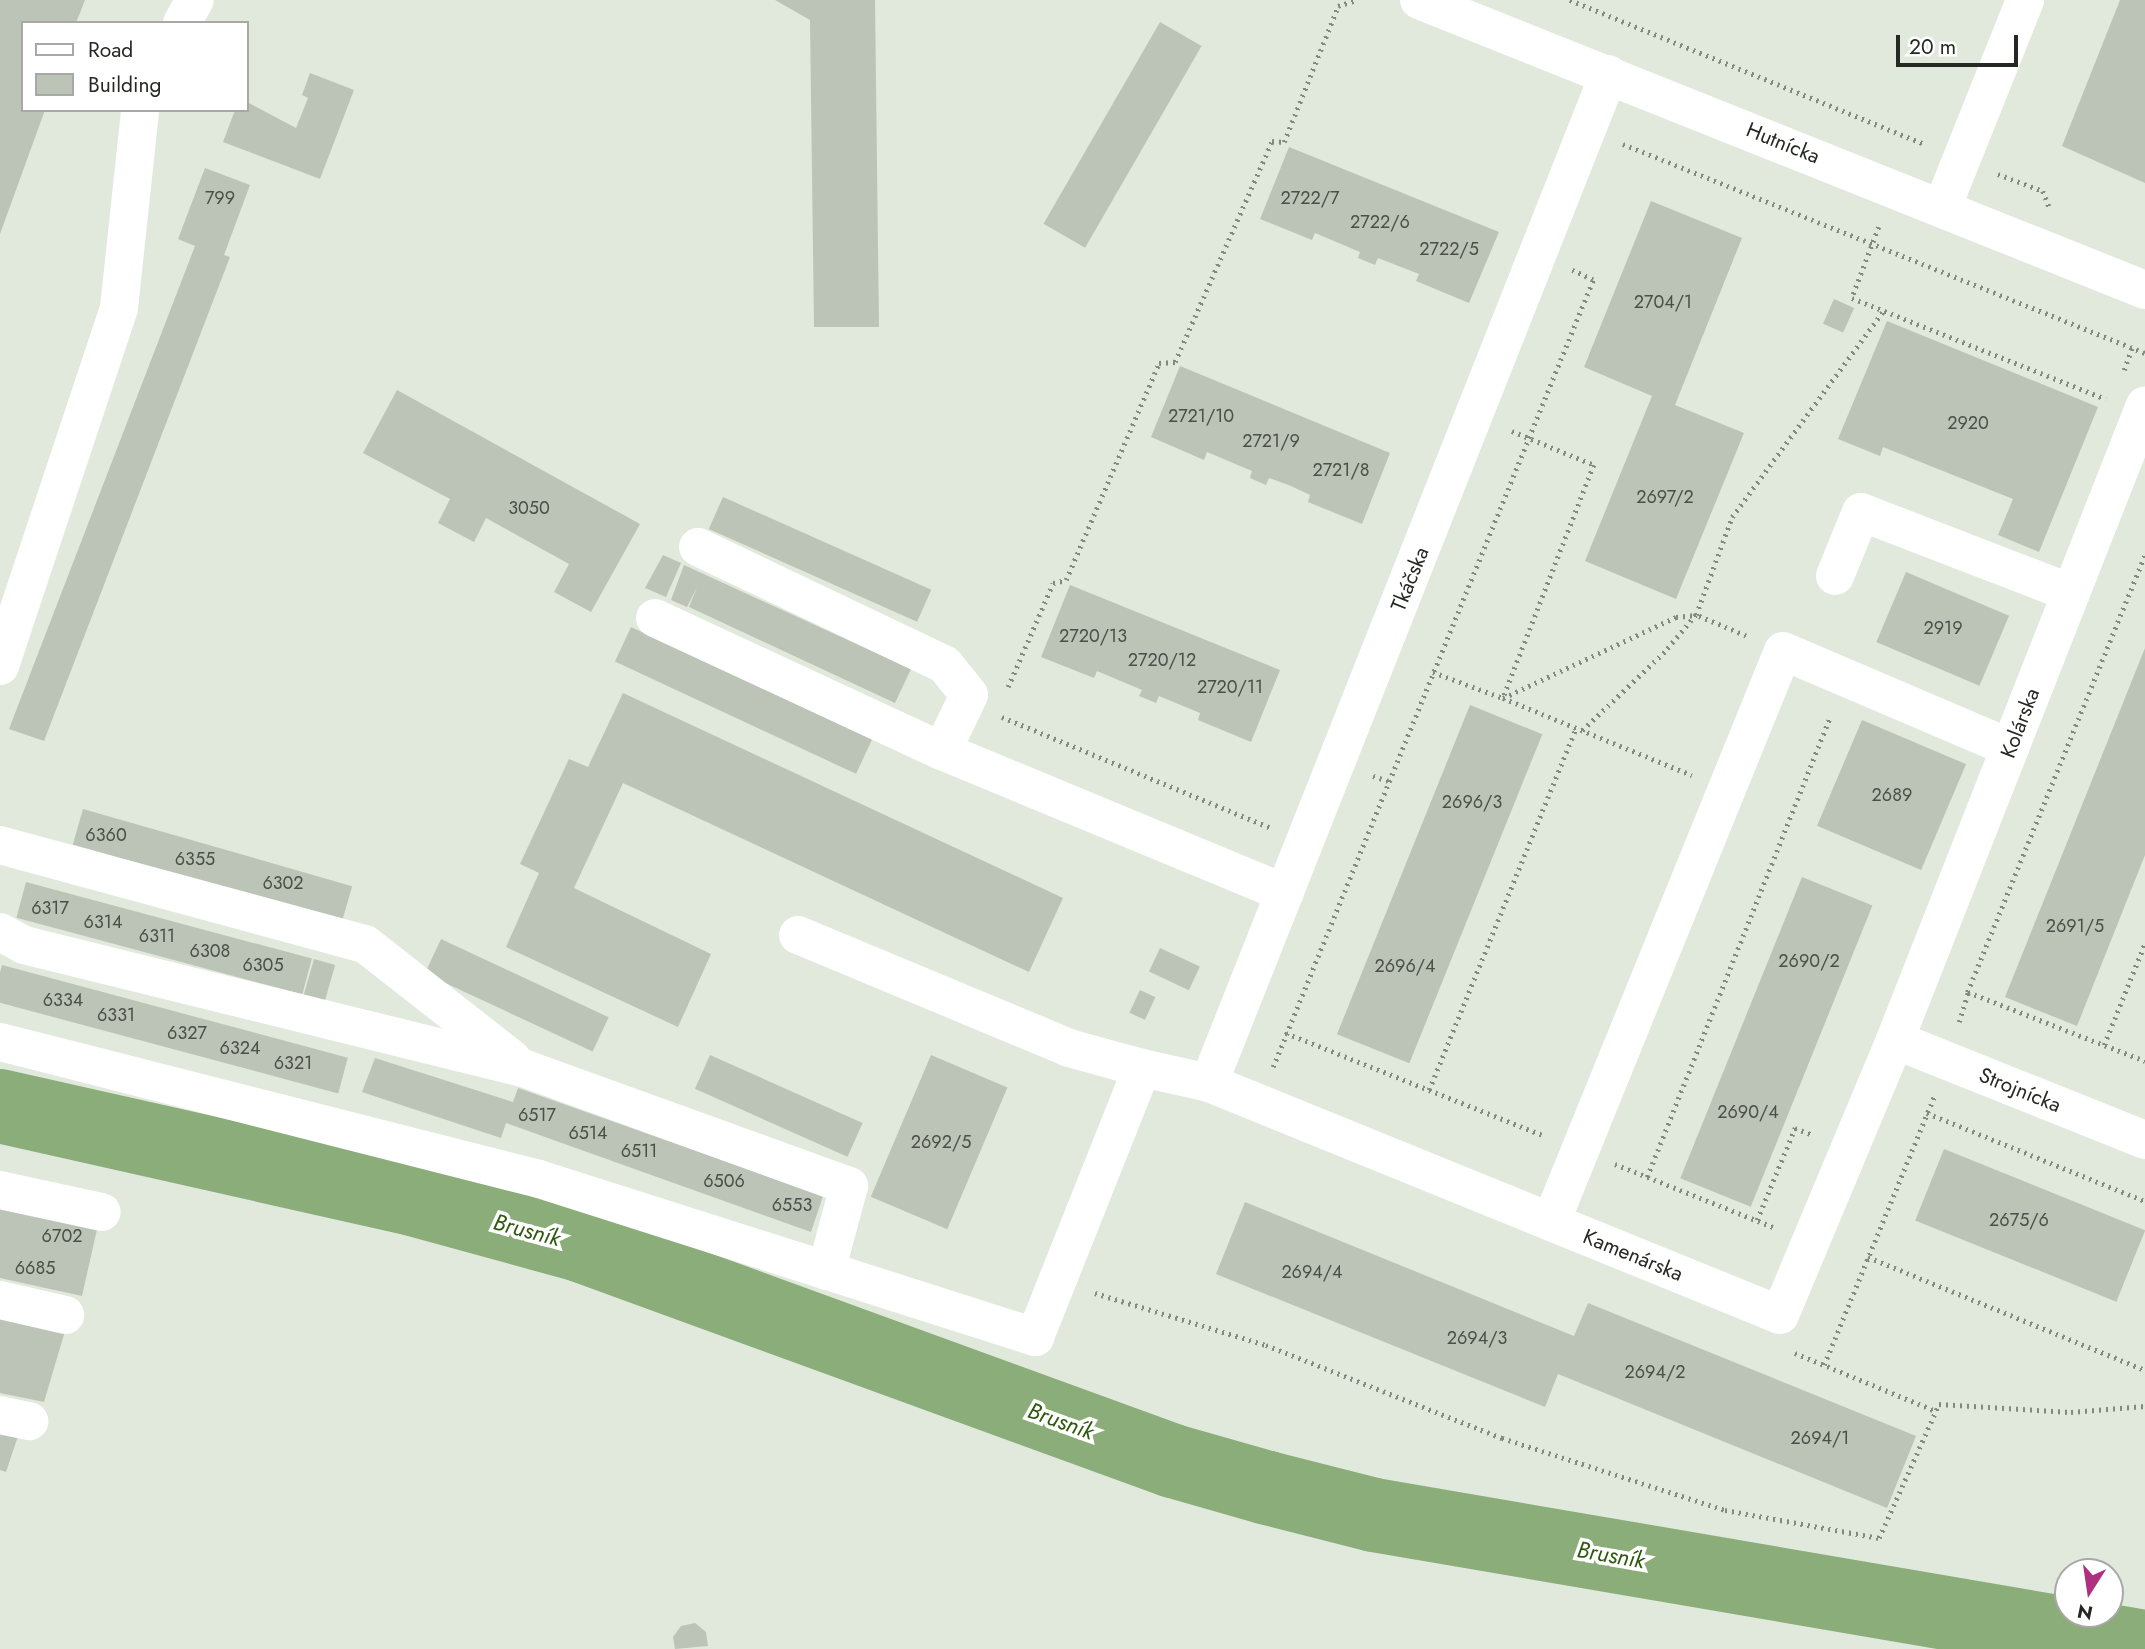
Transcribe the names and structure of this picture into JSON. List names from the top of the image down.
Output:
{
  "streets": {
    "street": [
      "Hutnícka",
      "Tkáčska",
      "Kolárska",
      "Strojnícka",
      "Kamenárska"
    ]
  },
  "crossings": [
    ["Hutnícka", "Tkáčska"],
    ["Tkáčska", "Kamenárska"],
    ["Kolárska", "Strojnícka"],
    ["Kolárska", "Kamenárska"],
    ["Strojnícka", "Kamenárska"]
  ],
  "water": ["Brusník"],
  "house_numbers": [
    "799",
    "2722/7",
    "2722/6",
    "2722/5",
    "2704/1",
    "2721/10",
    "2920",
    "2721/9",
    "2721/8",
    "2697/2",
    "3050",
    "2919",
    "2720/13",
    "2720/12",
    "2720/11",
    "2689",
    "2696/3",
    "6360",
    "6355",
    "6302",
    "6317",
    "6314",
    "2691/5",
    "6311",
    "6308",
    "2690/2",
    "6305",
    "2696/4",
    "6334",
    "6331",
    "6327",
    "6324",
    "6321",
    "2690/4",
    "6517",
    "6514",
    "2692/5",
    "6511",
    "6506",
    "6553",
    "2675/6",
    "6702",
    "6685",
    "2694/4",
    "2694/3",
    "2694/2",
    "2694/1"
  ],
  "legend": ["Road", "Building"],
  "scale_bar": "20 m",
  "north": "bottom"
}
